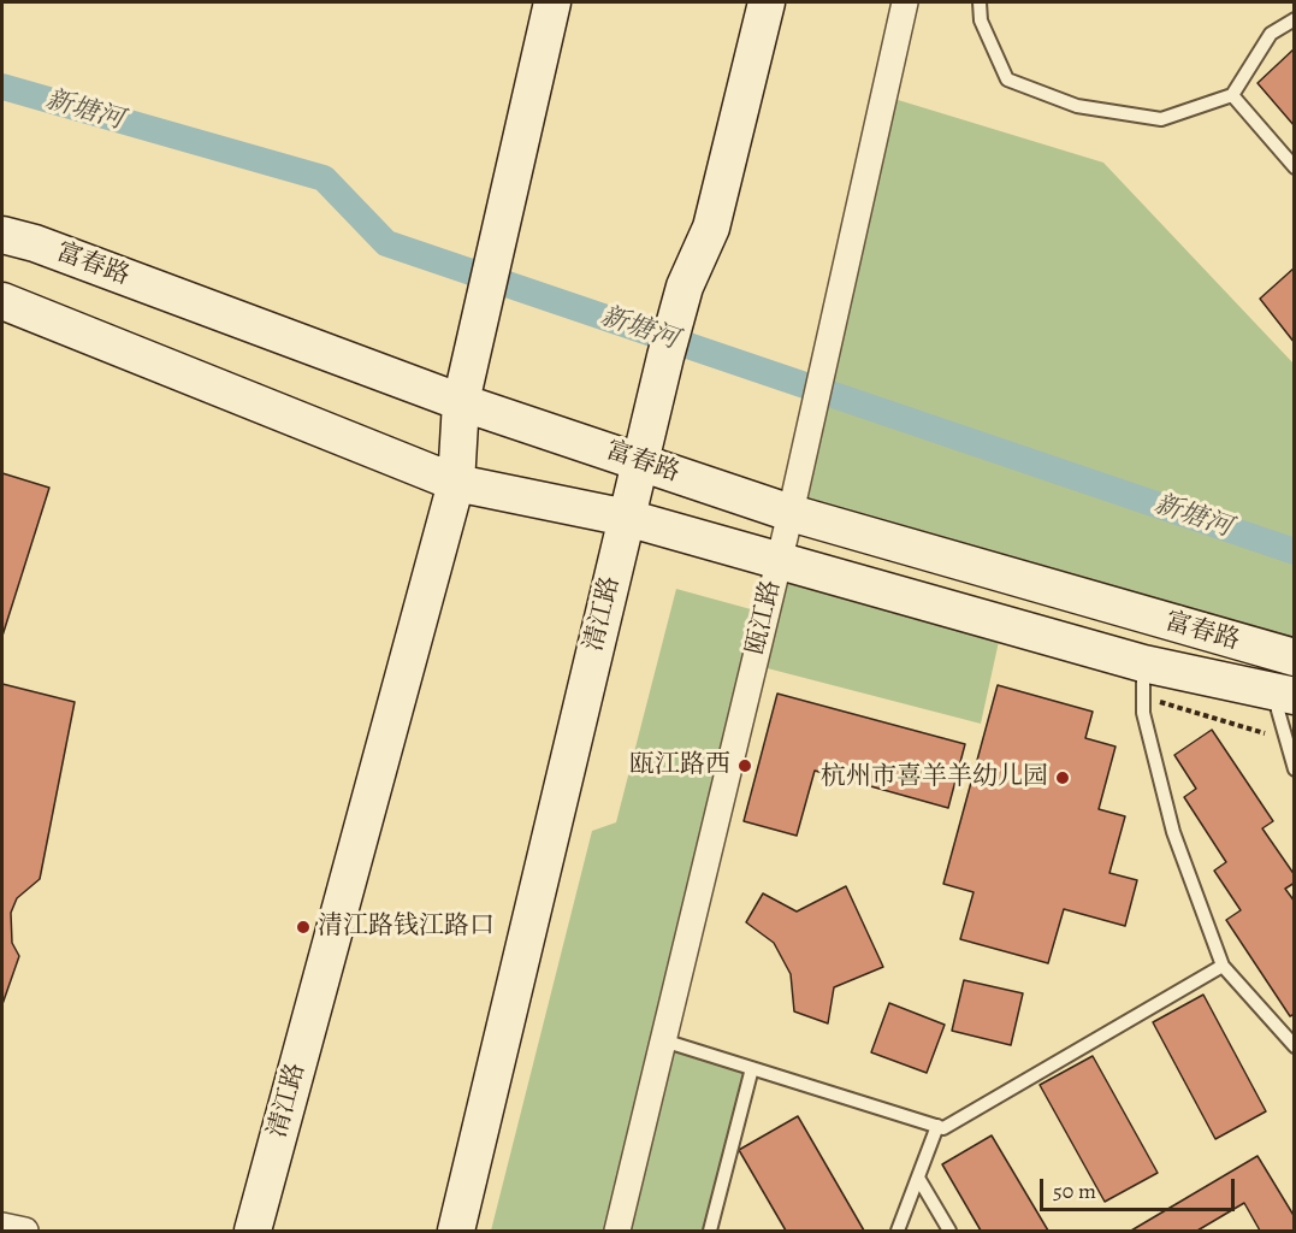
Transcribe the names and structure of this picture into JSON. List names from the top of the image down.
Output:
{
  "streets": {
    "main road": ["富春路", "清江路"],
    "street": ["瓯江路"]
  },
  "crossings": [
    ["富春路", "清江路"],
    ["富春路", "瓯江路"]
  ],
  "water": ["新塘河"],
  "places": ["瓯江路西", "杭州市喜羊羊幼儿园", "清江路钱江路口"],
  "scale_bar": "50 m"
}
